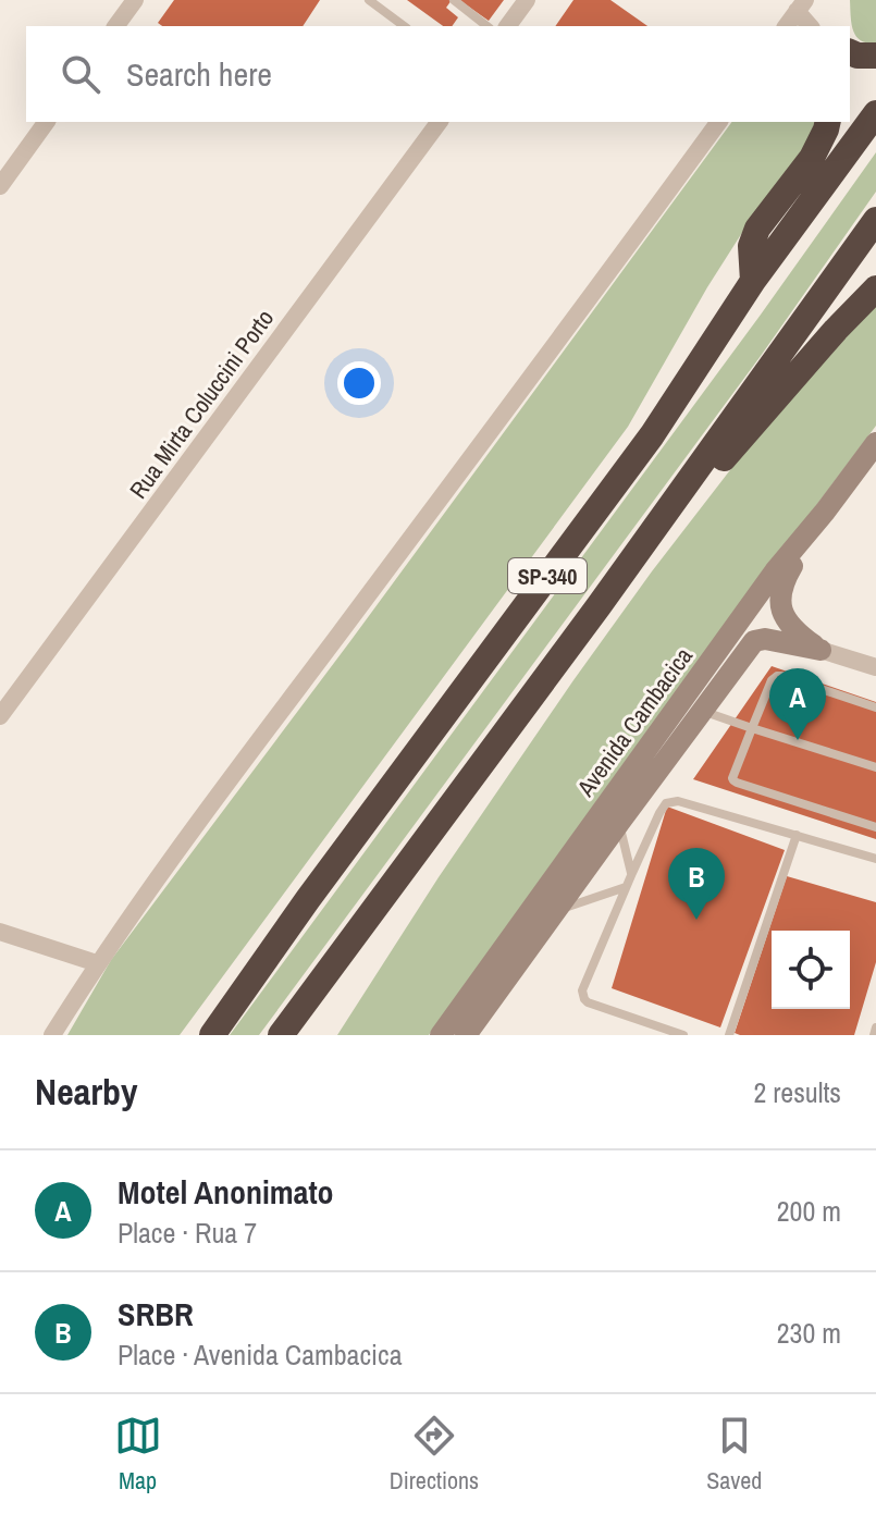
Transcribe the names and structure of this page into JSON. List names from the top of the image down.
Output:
{
  "streets": {
    "highway": ["SP-340"],
    "street": ["Rua Mirta Coluccini Porto", "Avenida Cambacica"]
  },
  "page": {
    "search": "Search here",
    "pins": ["A", "B"],
    "heading": ["Nearby", "2 results"],
    "list": [
      {
        "mark": "A",
        "name": "Motel Anonimato",
        "note": "Place · Rua 7",
        "value": "200 m"
      },
      {
        "mark": "B",
        "name": "SRBR",
        "note": "Place · Avenida Cambacica",
        "value": "230 m"
      }
    ],
    "nav": ["Map", "Directions", "Saved"]
  }
}
